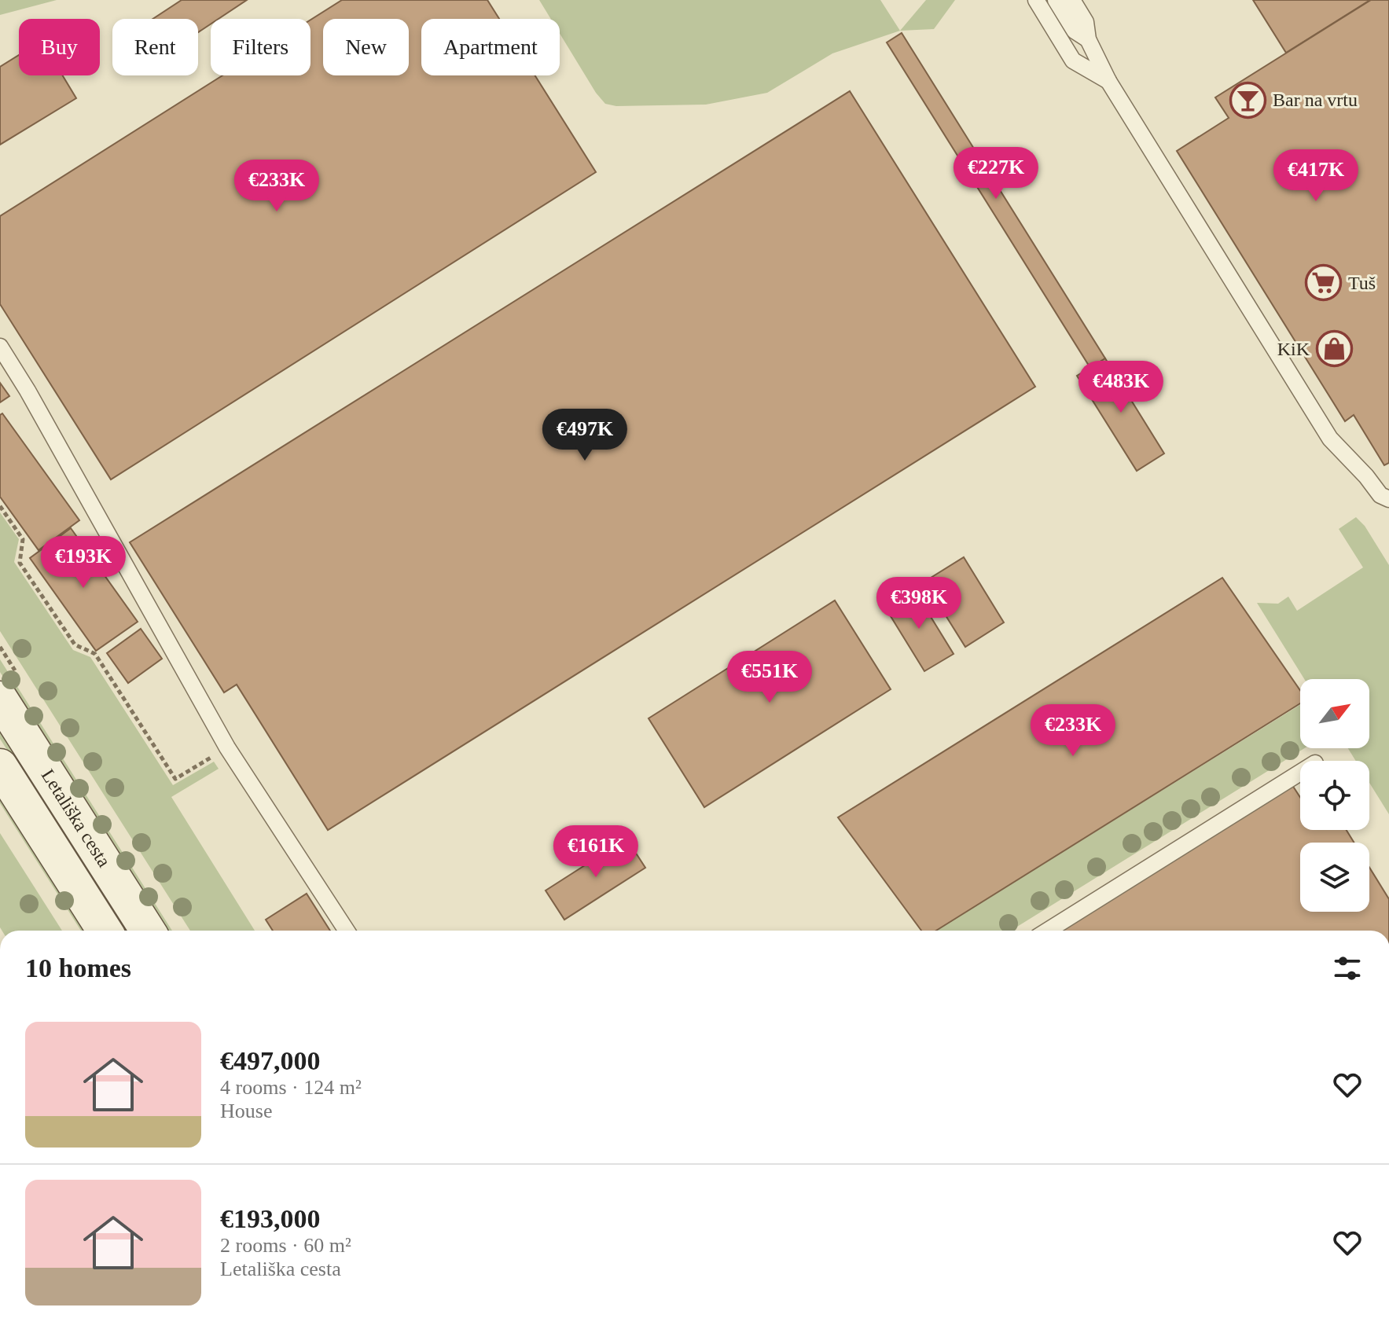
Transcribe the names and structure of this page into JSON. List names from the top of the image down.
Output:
{
  "streets": {
    "main road": ["Letališka cesta"]
  },
  "places": {
    "bar": ["Bar na vrtu"],
    "supermarket": ["Tuš"],
    "shop": ["KiK"]
  },
  "north": "top right",
  "page": {
    "chip": [
      "Buy",
      "Rent",
      "Filters",
      "New",
      "Apartment"
    ],
    "price": [
      "€227K",
      "€417K",
      "€233K",
      "€483K",
      "€497K",
      "€193K",
      "€398K",
      "€551K",
      "€233K",
      "€161K"
    ],
    "heading": "10 homes",
    "list": [
      {
        "name": "€497,000",
        "note": "4 rooms · 124 m² · House"
      },
      {
        "name": "€193,000",
        "note": "2 rooms · 60 m² · Letališka cesta"
      }
    ]
  }
}
